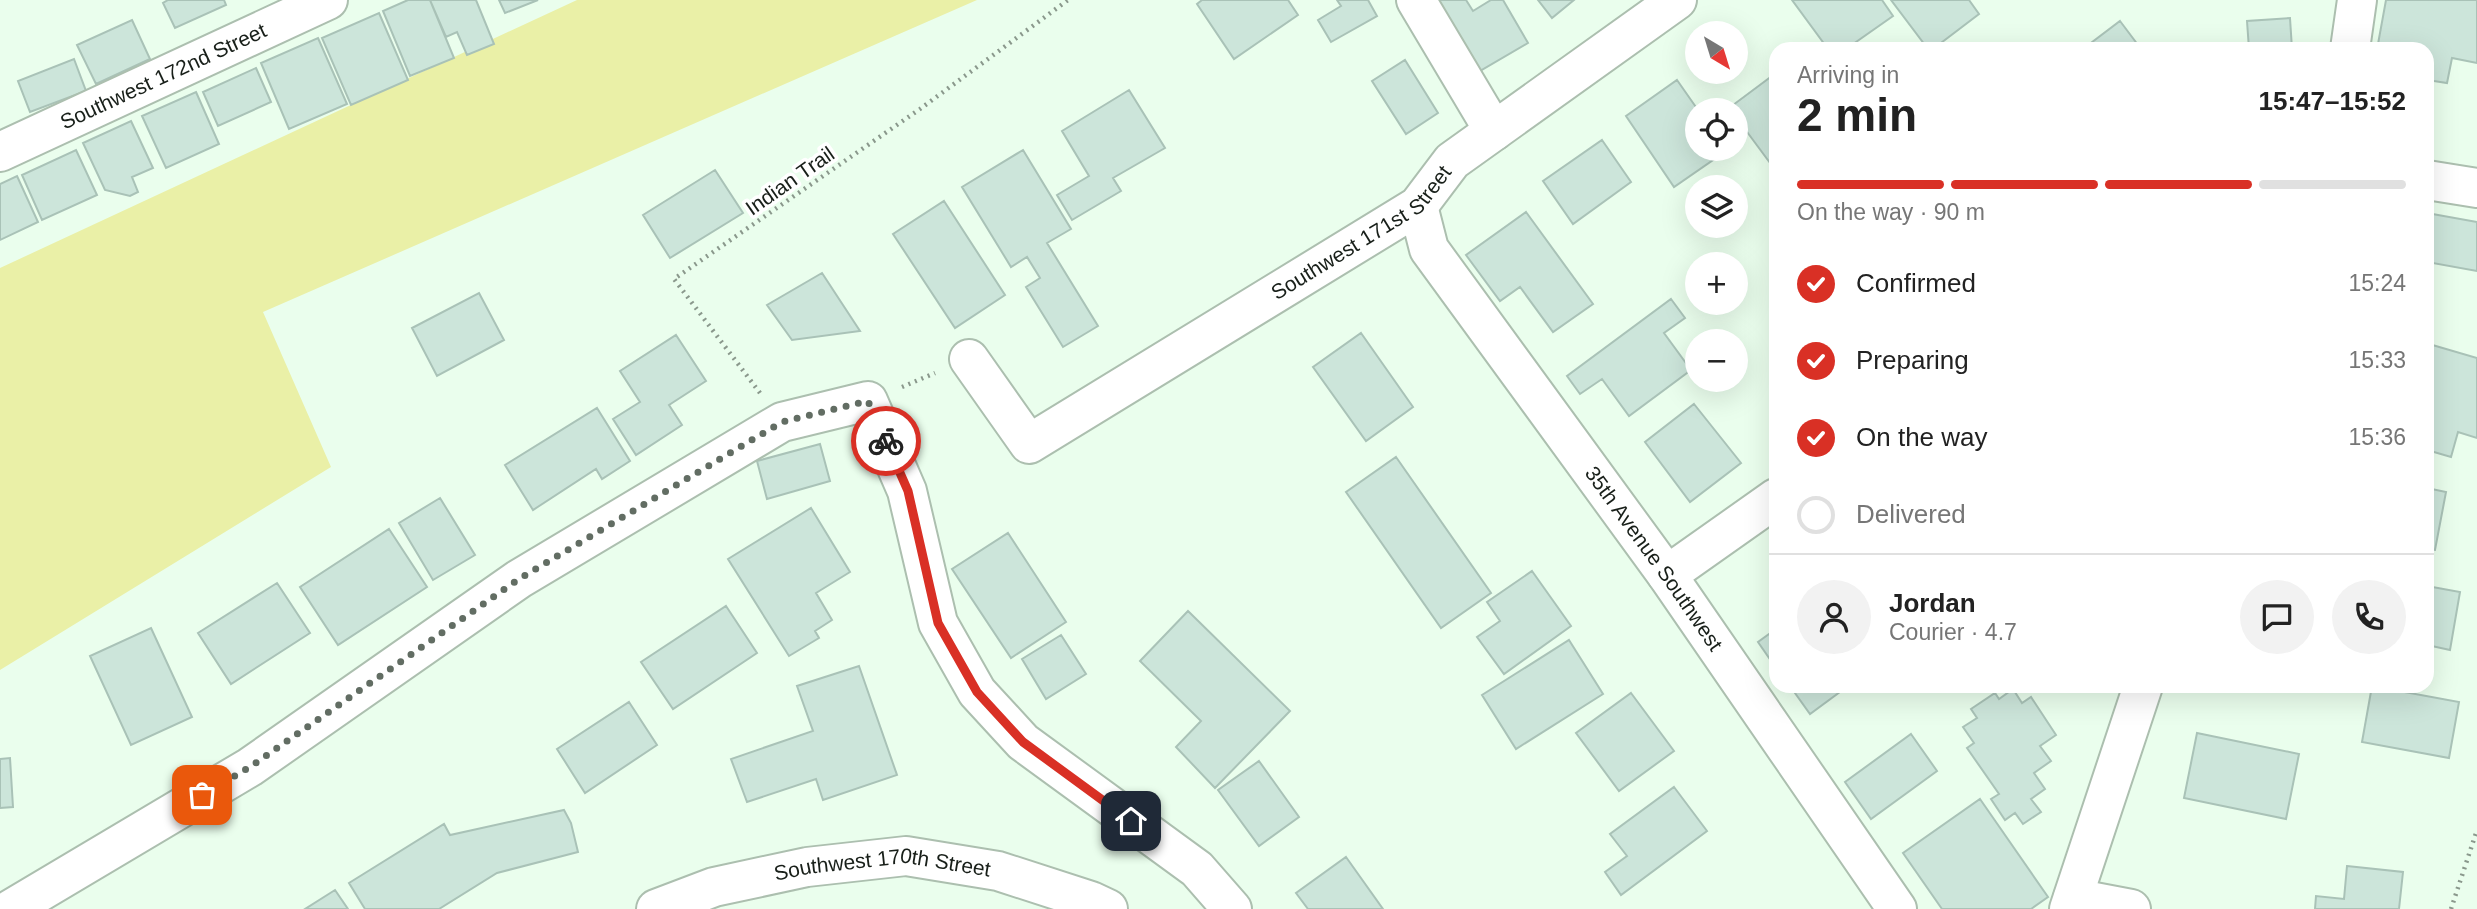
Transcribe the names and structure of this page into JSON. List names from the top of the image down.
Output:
{
  "streets": {
    "street": [
      "Southwest 172nd Street",
      "Southwest 171st Street",
      "35th Avenue Southwest",
      "Southwest 170th Street"
    ],
    "path": ["Indian Trail"]
  },
  "crossings": [
    ["Southwest 171st Street", "35th Avenue Southwest"]
  ],
  "north": "bottom right",
  "page": {
    "map_buttons": ["+", "−"],
    "heading": ["2 min", "Arriving in", "15:47–15:52"],
    "panel": ["Jordan", "Courier · 4.7"],
    "bar": "On the way · 90 m",
    "list": [
      ["Confirmed", "15:24"],
      ["Preparing", "15:33"],
      ["On the way", "15:36"],
      "Delivered"
    ]
  }
}
